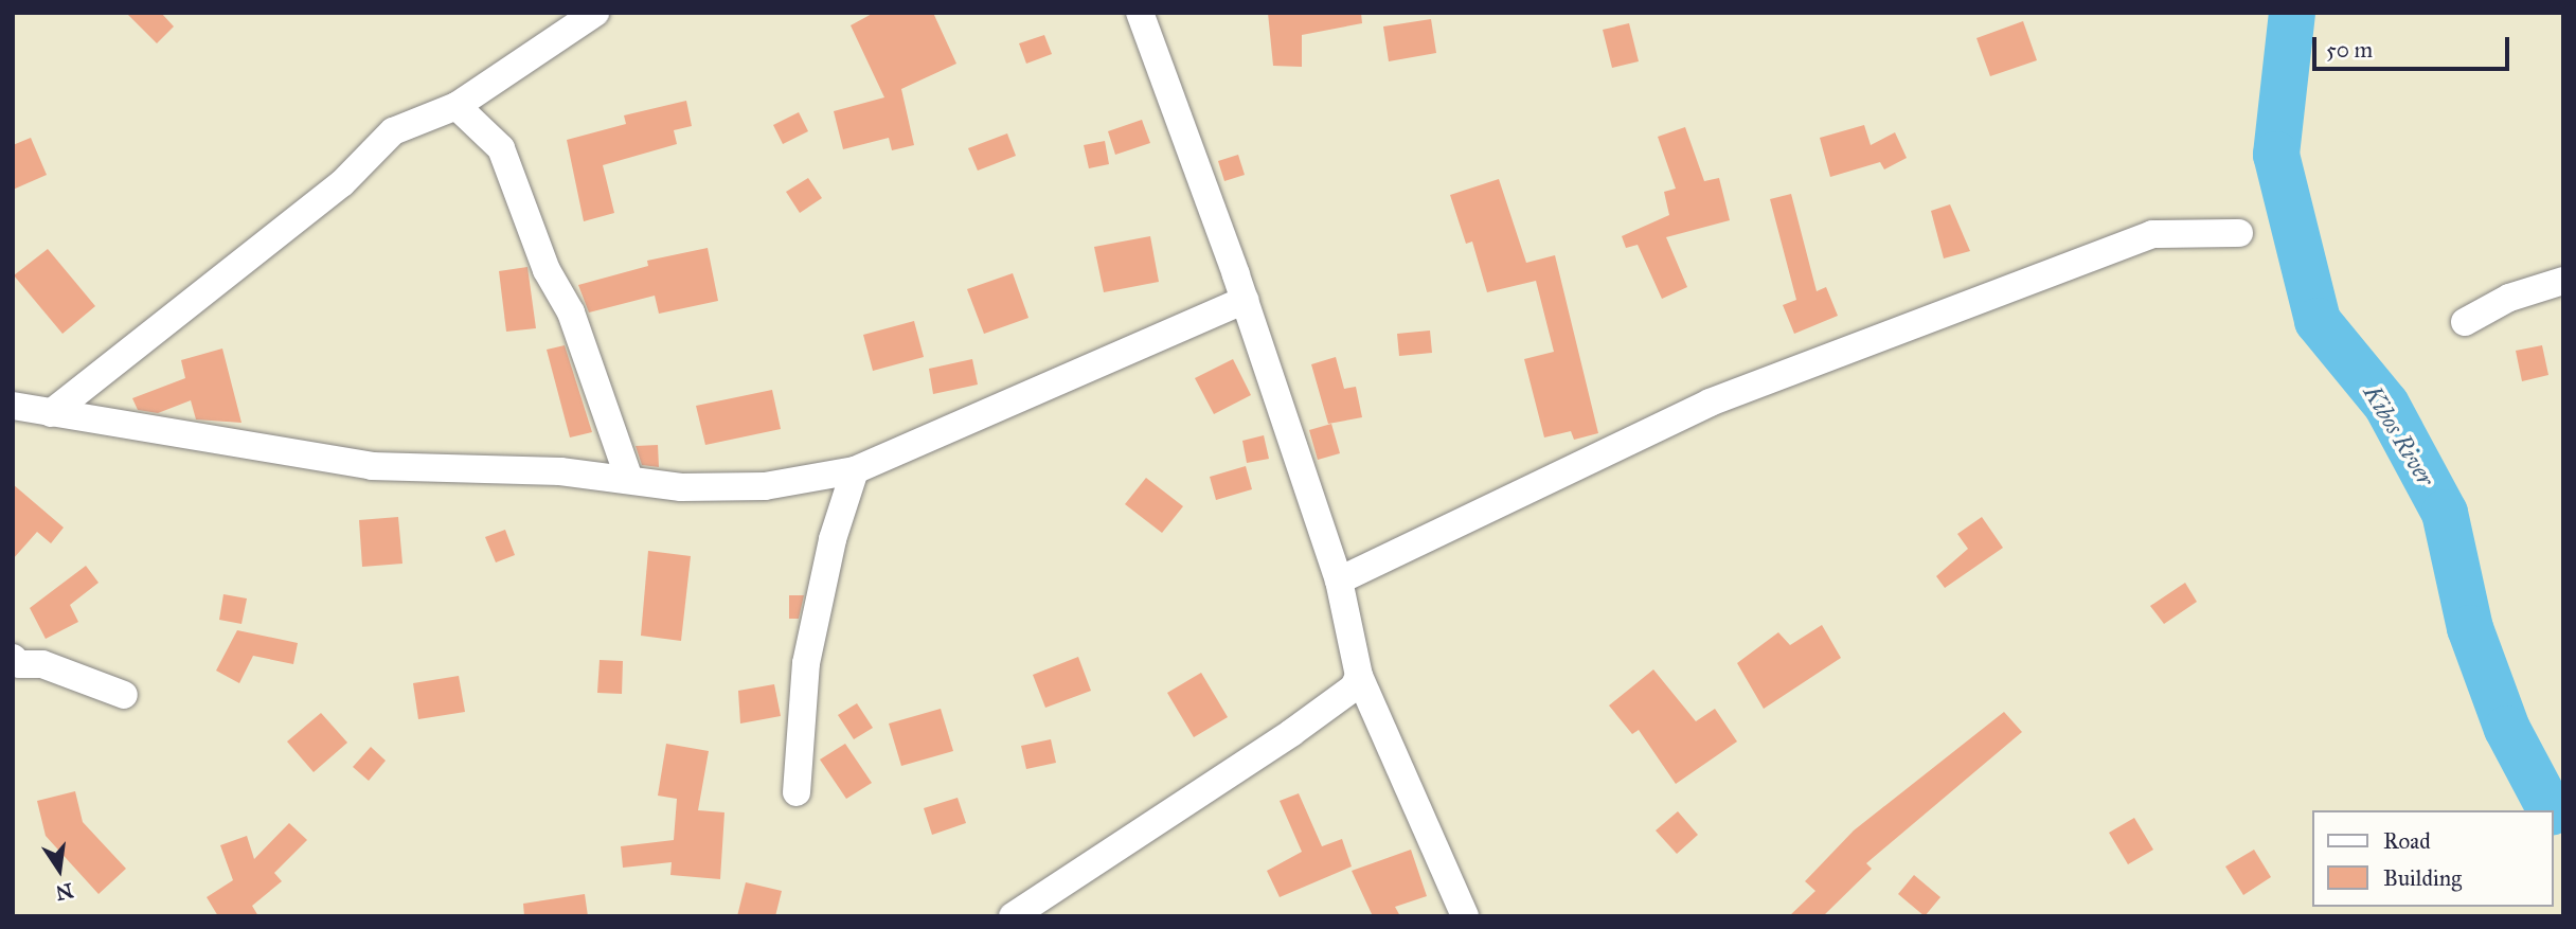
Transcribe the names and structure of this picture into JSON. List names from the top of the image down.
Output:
{
  "water": ["Kibos River"],
  "legend": ["Road", "Building"],
  "scale_bar": "50 m",
  "north": "bottom"
}
